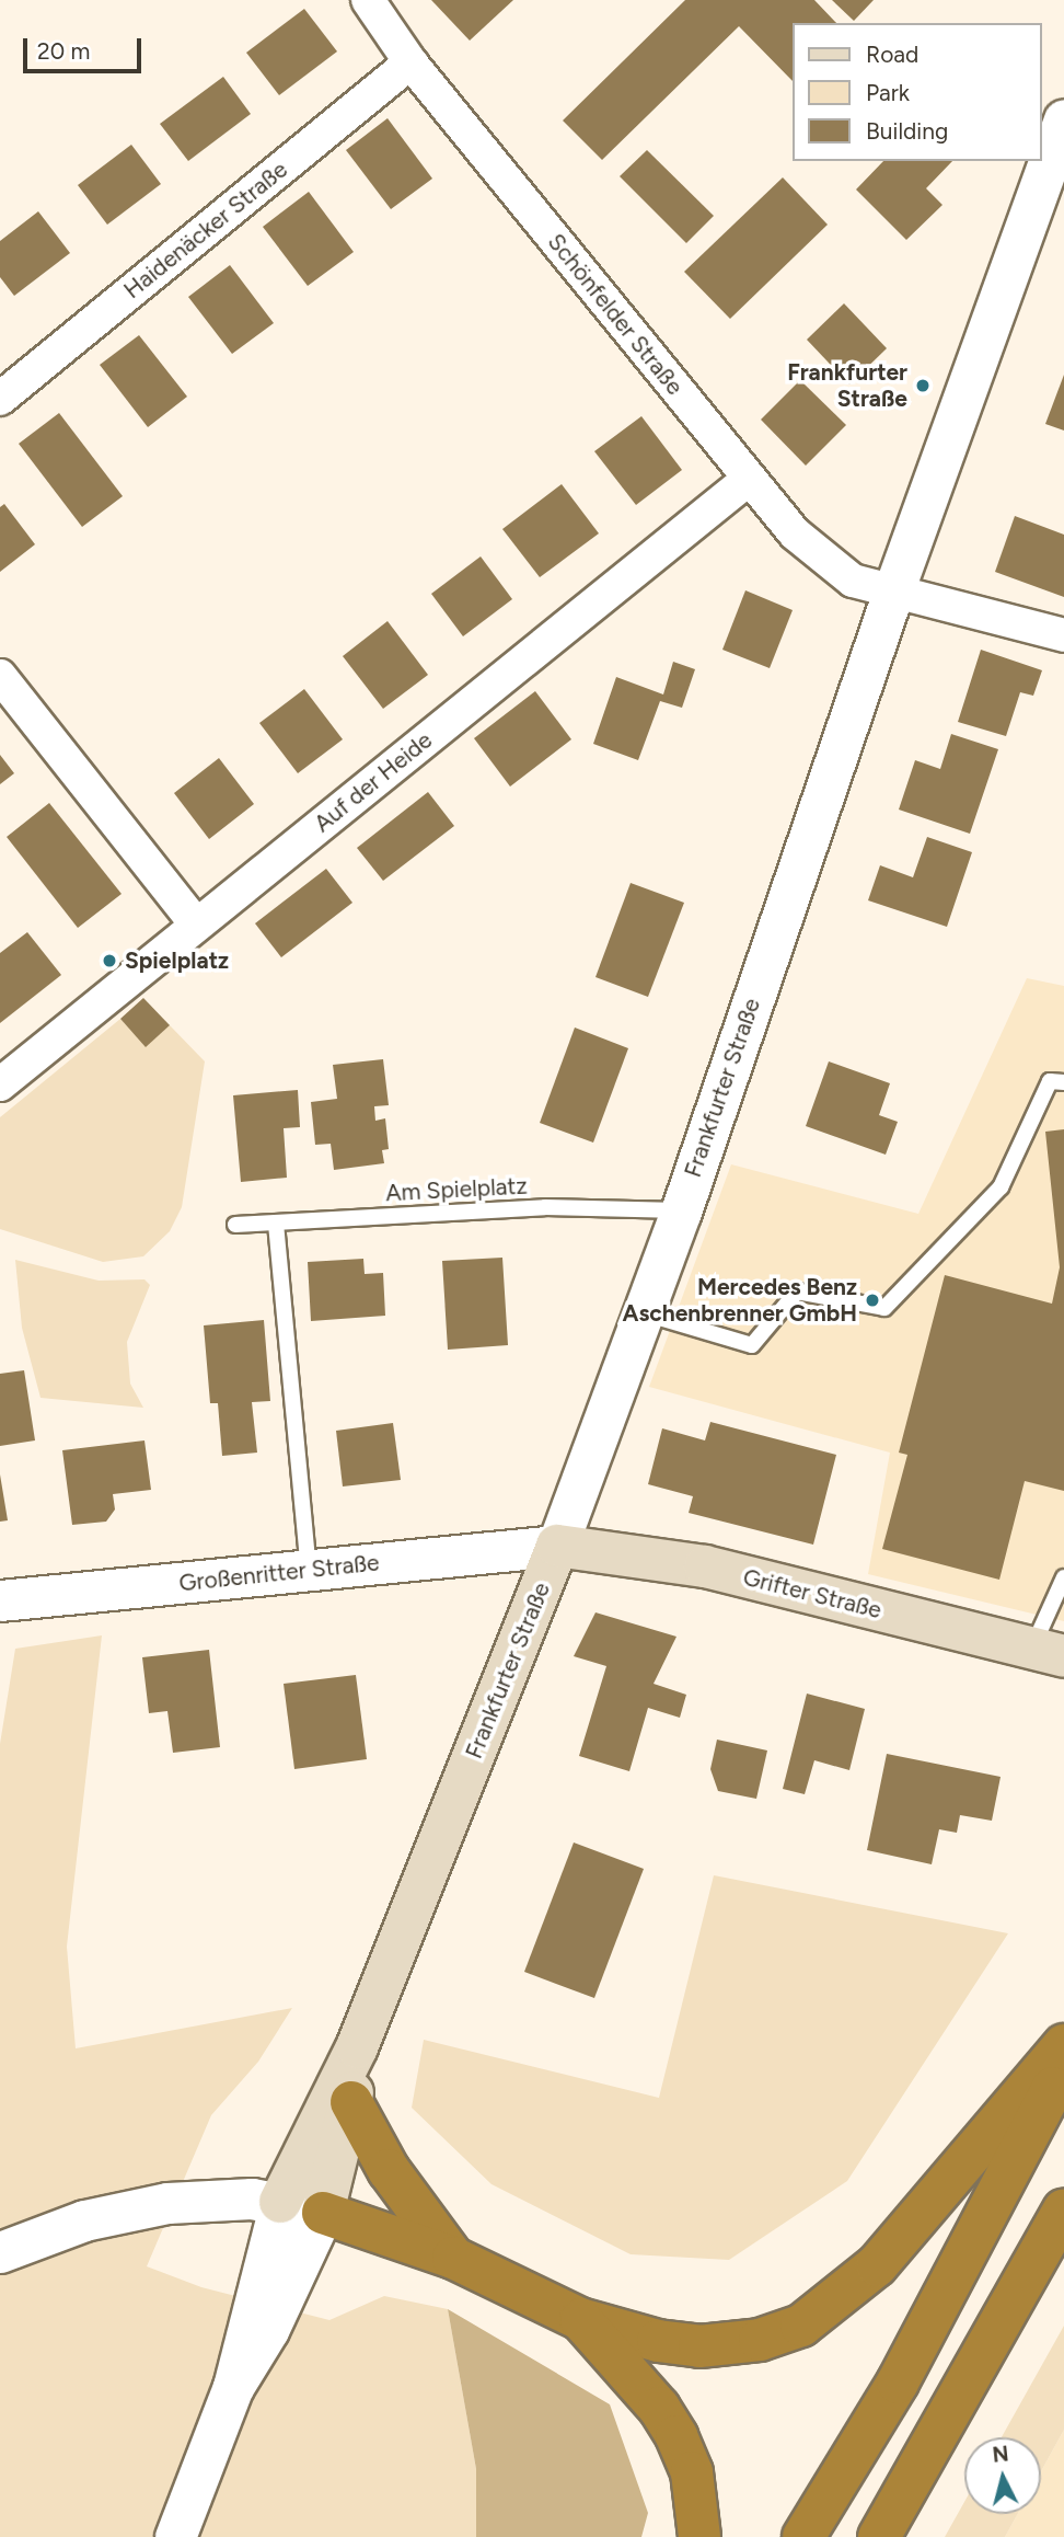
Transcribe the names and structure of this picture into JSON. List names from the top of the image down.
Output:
{
  "streets": {
    "main road": ["Frankfurter Straße", "Grifter Straße"],
    "street": [
      "Haidenäcker Straße",
      "Schönfelder Straße",
      "Auf der Heide",
      "Großenritter Straße"
    ],
    "lane": ["Am Spielplatz"]
  },
  "crossings": [
    ["Haidenäcker Straße", "Schönfelder Straße"],
    ["Schönfelder Straße", "Auf der Heide"],
    ["Schönfelder Straße", "Frankfurter Straße"],
    ["Frankfurter Straße", "Am Spielplatz"],
    ["Frankfurter Straße", "Großenritter Straße"],
    ["Frankfurter Straße", "Grifter Straße"],
    ["Großenritter Straße", "Grifter Straße"]
  ],
  "places": ["Frankfurter Straße", "Spielplatz", "Mercedes Benz Aschenbrenner GmbH"],
  "legend": ["Road", "Park", "Building"],
  "scale_bar": "20 m",
  "north": "top"
}
